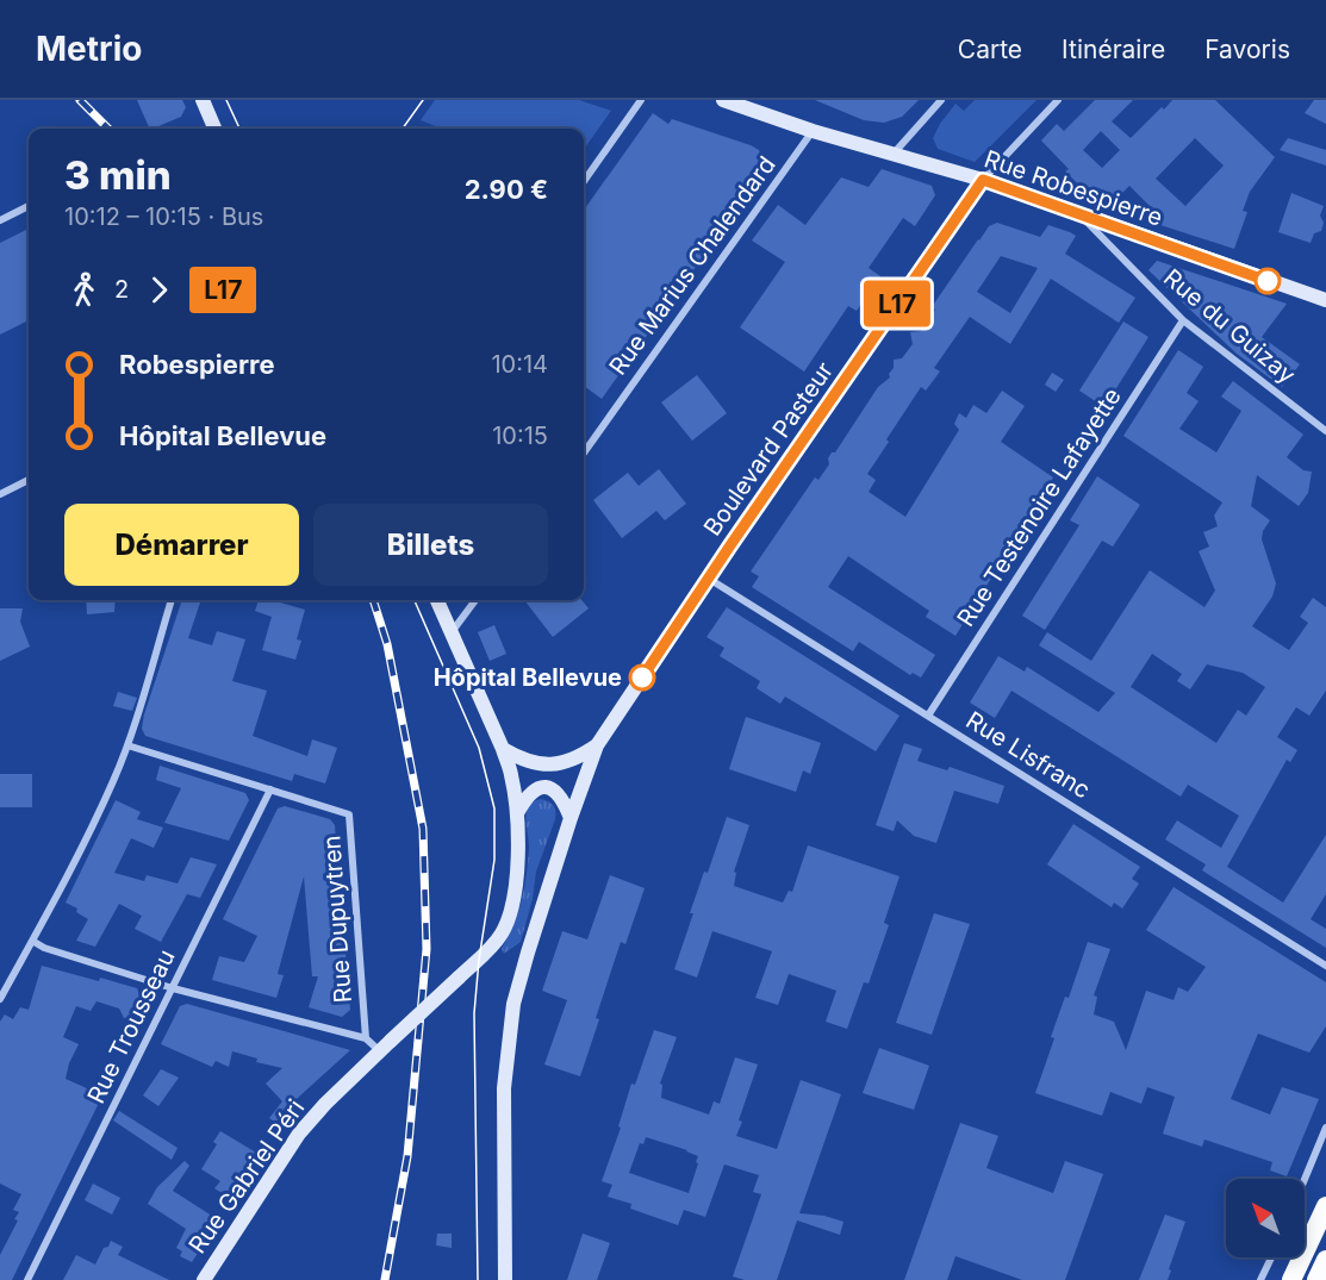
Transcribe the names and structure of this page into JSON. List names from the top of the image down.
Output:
{
  "streets": {
    "main road": ["Rue Robespierre", "Boulevard Pasteur", "Rue Gabriel Péri"],
    "street": [
      "Rue Marius Chalendard",
      "Rue du Guizay",
      "Rue Testenoire Lafayette",
      "Rue Lisfranc",
      "Rue Dupuytren",
      "Rue Trousseau"
    ]
  },
  "crossings": [
    ["Rue Robespierre", "Rue Marius Chalendard"],
    ["Rue Robespierre", "Rue du Guizay"],
    ["Rue Robespierre", "Boulevard Pasteur"],
    ["Rue du Guizay", "Rue Testenoire Lafayette"],
    ["Boulevard Pasteur", "Rue Lisfranc"],
    ["Rue Testenoire Lafayette", "Rue Lisfranc"],
    ["Rue Dupuytren", "Rue Trousseau"]
  ],
  "places": ["Hôpital Bellevue"],
  "lines": ["bus line L17"],
  "north": "top left",
  "page": {
    "header": "Metrio",
    "nav": ["Carte", "Itinéraire", "Favoris"],
    "on_map": "L17",
    "heading": ["3 min", "10:12 – 10:15 · Bus", "2.90 €"],
    "legs": ["2", "L17"],
    "list": [
      {
        "name": "Robespierre",
        "value": "10:14"
      },
      {
        "name": "Hôpital Bellevue",
        "value": "10:15"
      }
    ],
    "buttons": ["Démarrer", "Billets"]
  }
}
